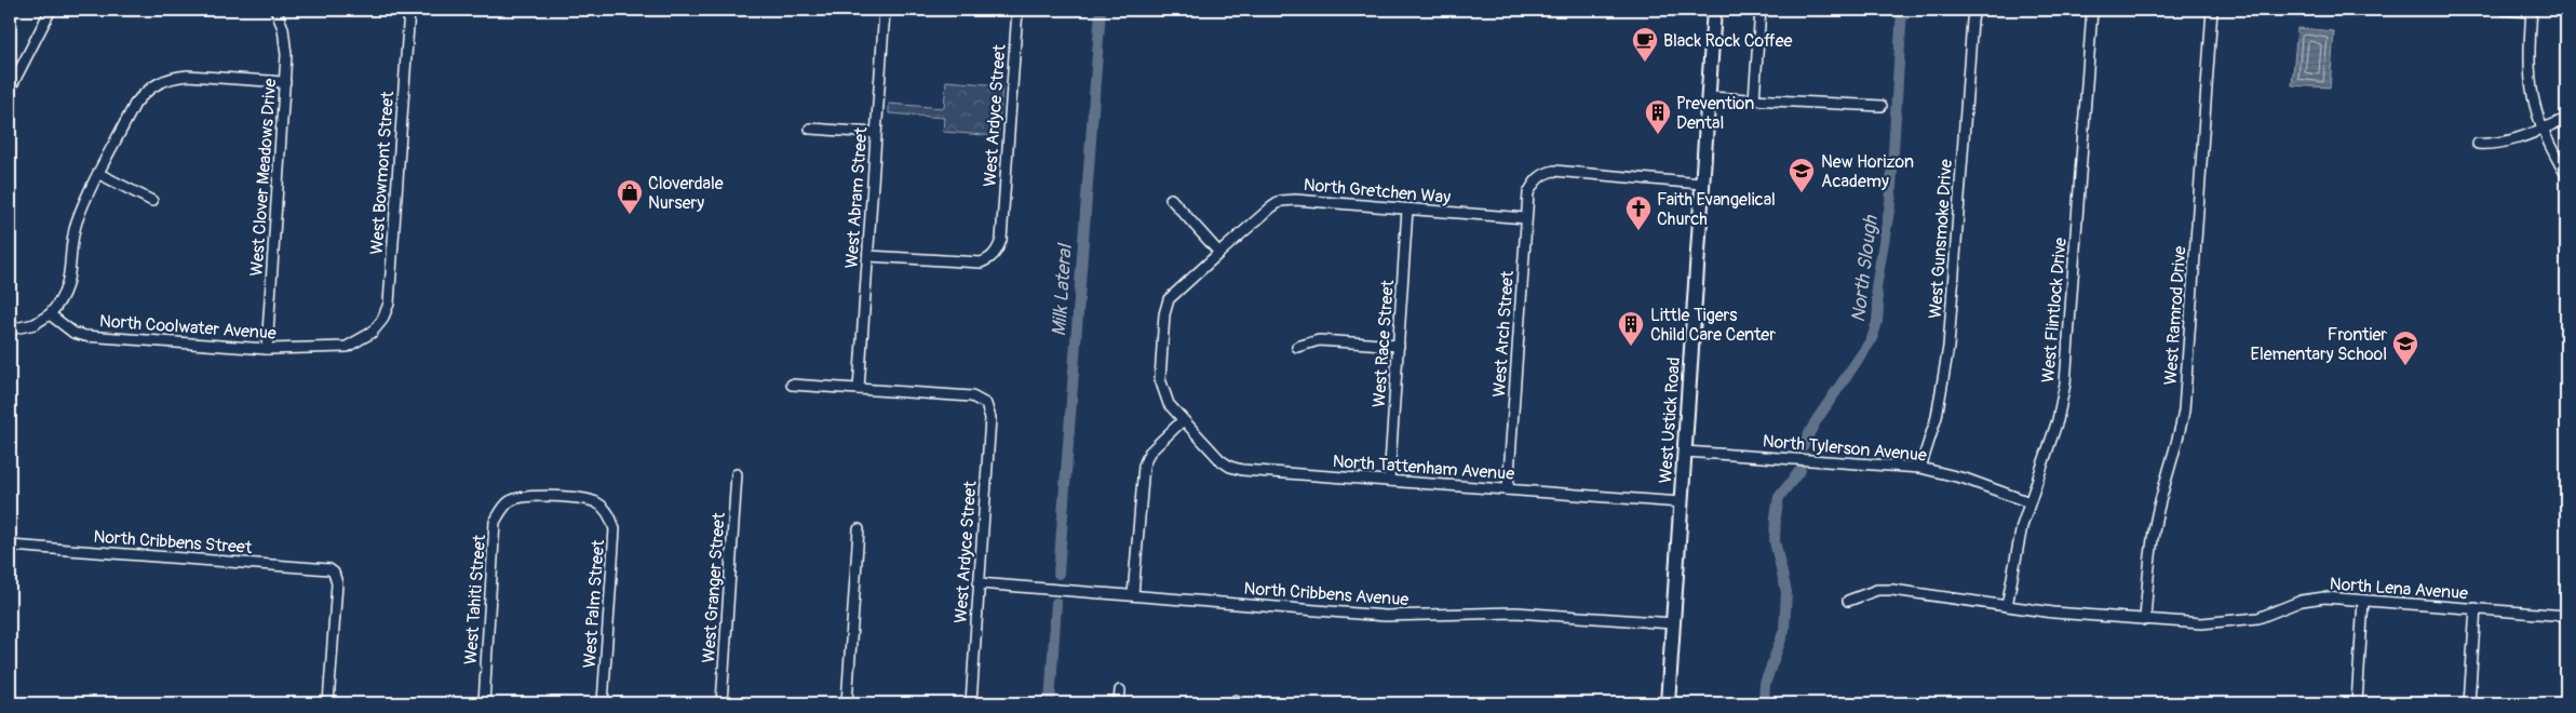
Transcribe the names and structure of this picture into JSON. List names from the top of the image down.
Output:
{
  "streets": {
    "main road": ["West Ustick Road"],
    "street": [
      "West Ardyce Street",
      "West Bowmont Street",
      "West Clover Meadows Drive",
      "North Gretchen Way",
      "West Abram Street",
      "West Gunsmoke Drive",
      "West Flintlock Drive",
      "West Ramrod Drive",
      "North Coolwater Avenue",
      "West Arch Street",
      "West Race Street",
      "North Tylerson Avenue",
      "North Tattenham Avenue",
      "North Cribbens Street",
      "West Granger Street",
      "North Lena Avenue",
      "North Cribbens Avenue",
      "West Tahiti Street",
      "West Palm Street"
    ]
  },
  "crossings": [
    ["West Ardyce Street", "West Abram Street"],
    ["West Ardyce Street", "North Cribbens Avenue"],
    ["West Bowmont Street", "North Coolwater Avenue"],
    ["West Clover Meadows Drive", "North Coolwater Avenue"],
    ["North Gretchen Way", "West Arch Street"],
    ["North Gretchen Way", "West Race Street"],
    ["North Gretchen Way", "North Tattenham Avenue"],
    ["West Gunsmoke Drive", "North Tylerson Avenue"],
    ["West Flintlock Drive", "North Tylerson Avenue"],
    ["West Flintlock Drive", "North Lena Avenue"],
    ["West Ramrod Drive", "North Lena Avenue"],
    ["West Arch Street", "West Ustick Road"],
    ["West Arch Street", "North Tattenham Avenue"],
    ["West Race Street", "North Tattenham Avenue"],
    ["West Ustick Road", "North Tylerson Avenue"],
    ["West Ustick Road", "North Tattenham Avenue"],
    ["West Ustick Road", "North Cribbens Avenue"],
    ["West Tahiti Street", "West Palm Street"]
  ],
  "water": ["North Slough", "Milk Lateral"],
  "places": {
    "cafe": ["Black Rock Coffee"],
    "building": ["Prevention Dental", "Little Tigers Child Care Center"],
    "school or university": ["New Horizon Academy", "Frontier Elementary School"],
    "shop": ["Cloverdale Nursery"],
    "church": ["Faith Evangelical Church"]
  }
}
